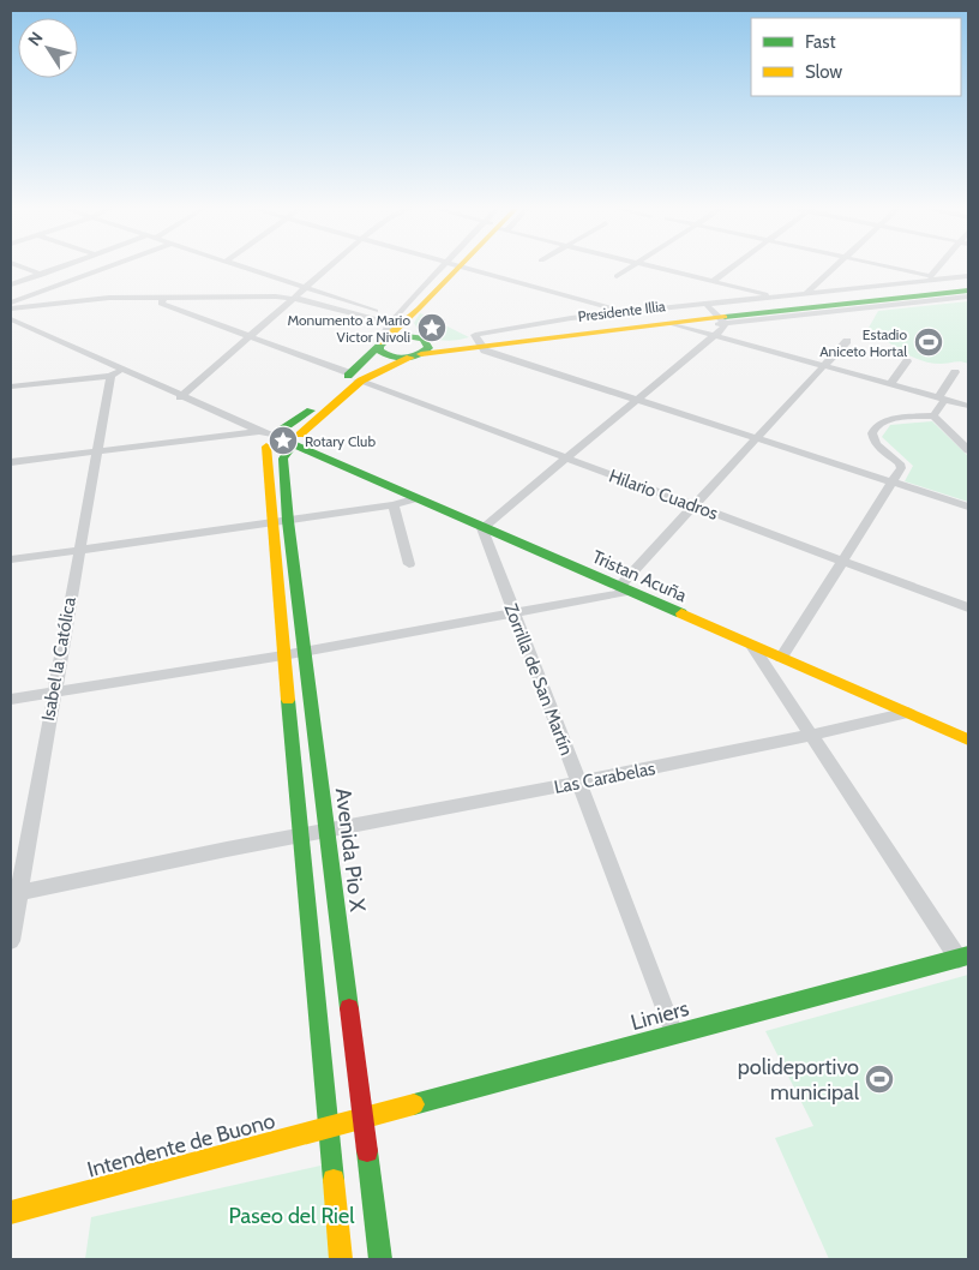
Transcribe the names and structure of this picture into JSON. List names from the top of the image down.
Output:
{
  "streets": {
    "main road": [
      "Presidente Illia",
      "Tristan Acuña",
      "Avenida Pio X",
      "Liniers",
      "Intendente de Buono"
    ],
    "street": [
      "Hilario Cuadros",
      "Isabel la Católica",
      "Zorrilla de San Martín",
      "Las Carabelas"
    ]
  },
  "crossings": [
    ["Tristan Acuña", "Zorrilla de San Martín"],
    ["Tristan Acuña", "Las Carabelas"],
    ["Tristan Acuña", "Avenida Pio X"],
    ["Isabel la Católica", "Las Carabelas"],
    ["Zorrilla de San Martín", "Las Carabelas"],
    ["Zorrilla de San Martín", "Liniers"],
    ["Las Carabelas", "Avenida Pio X"],
    ["Avenida Pio X", "Liniers"],
    ["Avenida Pio X", "Intendente de Buono"],
    ["Liniers", "Intendente de Buono"]
  ],
  "parks": ["Paseo del Riel"],
  "places": {
    "place": ["Monumento a Mario Victor Nivoli", "Rotary Club"],
    "sports": ["Estadio Aniceto Hortal", "polideportivo municipal"]
  },
  "legend": ["Fast", "Slow"],
  "north": "top left"
}
